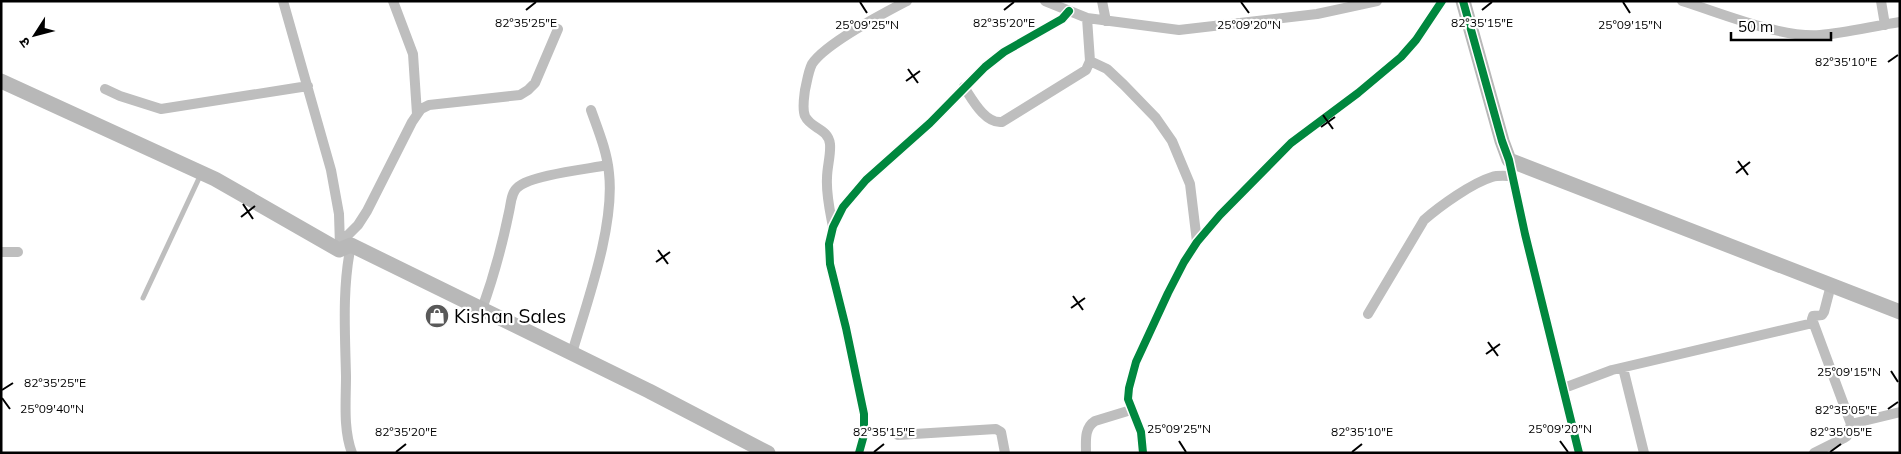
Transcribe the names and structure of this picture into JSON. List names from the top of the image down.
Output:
{
  "places": {
    "shop": ["Kishan Sales"]
  },
  "scale_bar": "50 m",
  "north": "bottom left",
  "coordinates": [
    "82°35'25\"E",
    "82°35'20\"E",
    "82°35'15\"E",
    "25°09'25\"N",
    "25°09'20\"N",
    "25°09'15\"N",
    "82°35'10\"E",
    "25°09'40\"N",
    "82°35'05\"E"
  ]
}
